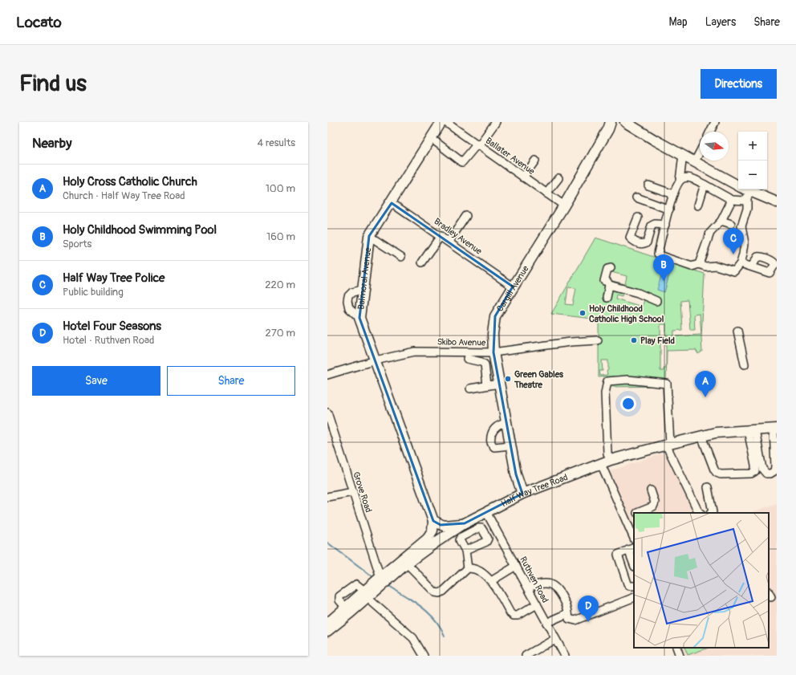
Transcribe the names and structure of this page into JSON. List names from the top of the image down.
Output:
{
  "streets": {
    "main road": ["Balmoral Avenue", "Cargill Avenue", "Half Way Tree Road"],
    "street": [
      "Ballater Avenue",
      "Bradley Avenue",
      "Skibo Avenue",
      "Grove Road",
      "Ruthven Road"
    ]
  },
  "crossings": [
    ["Ballater Avenue", "Cargill Avenue"],
    ["Bradley Avenue", "Balmoral Avenue"],
    ["Bradley Avenue", "Cargill Avenue"],
    ["Balmoral Avenue", "Skibo Avenue"],
    ["Balmoral Avenue", "Half Way Tree Road"],
    ["Cargill Avenue", "Skibo Avenue"],
    ["Cargill Avenue", "Half Way Tree Road"],
    ["Half Way Tree Road", "Grove Road"],
    ["Half Way Tree Road", "Ruthven Road"]
  ],
  "places": ["Holy Childhood Catholic High School", "Play Field", "Green Gables Theatre"],
  "north": "right",
  "page": {
    "header": "Locato",
    "nav": ["Map", "Layers", "Share"],
    "buttons": [
      "Directions",
      ["Save", "Share"]
    ],
    "title": "Find us",
    "heading": ["Nearby", "4 results"],
    "map_buttons": ["+", "−"],
    "list": [
      {
        "mark": "A",
        "name": "Holy Cross Catholic Church",
        "note": "Church · Half Way Tree Road",
        "value": "100 m"
      },
      {
        "mark": "B",
        "name": "Holy Childhood Swimming Pool",
        "note": "Sports",
        "value": "160 m"
      },
      {
        "mark": "C",
        "name": "Half Way Tree Police",
        "note": "Public building",
        "value": "220 m"
      },
      {
        "mark": "D",
        "name": "Hotel Four Seasons",
        "note": "Hotel · Ruthven Road",
        "value": "270 m"
      }
    ],
    "pins": [
      "C",
      "B",
      "A",
      "D"
    ]
  }
}
